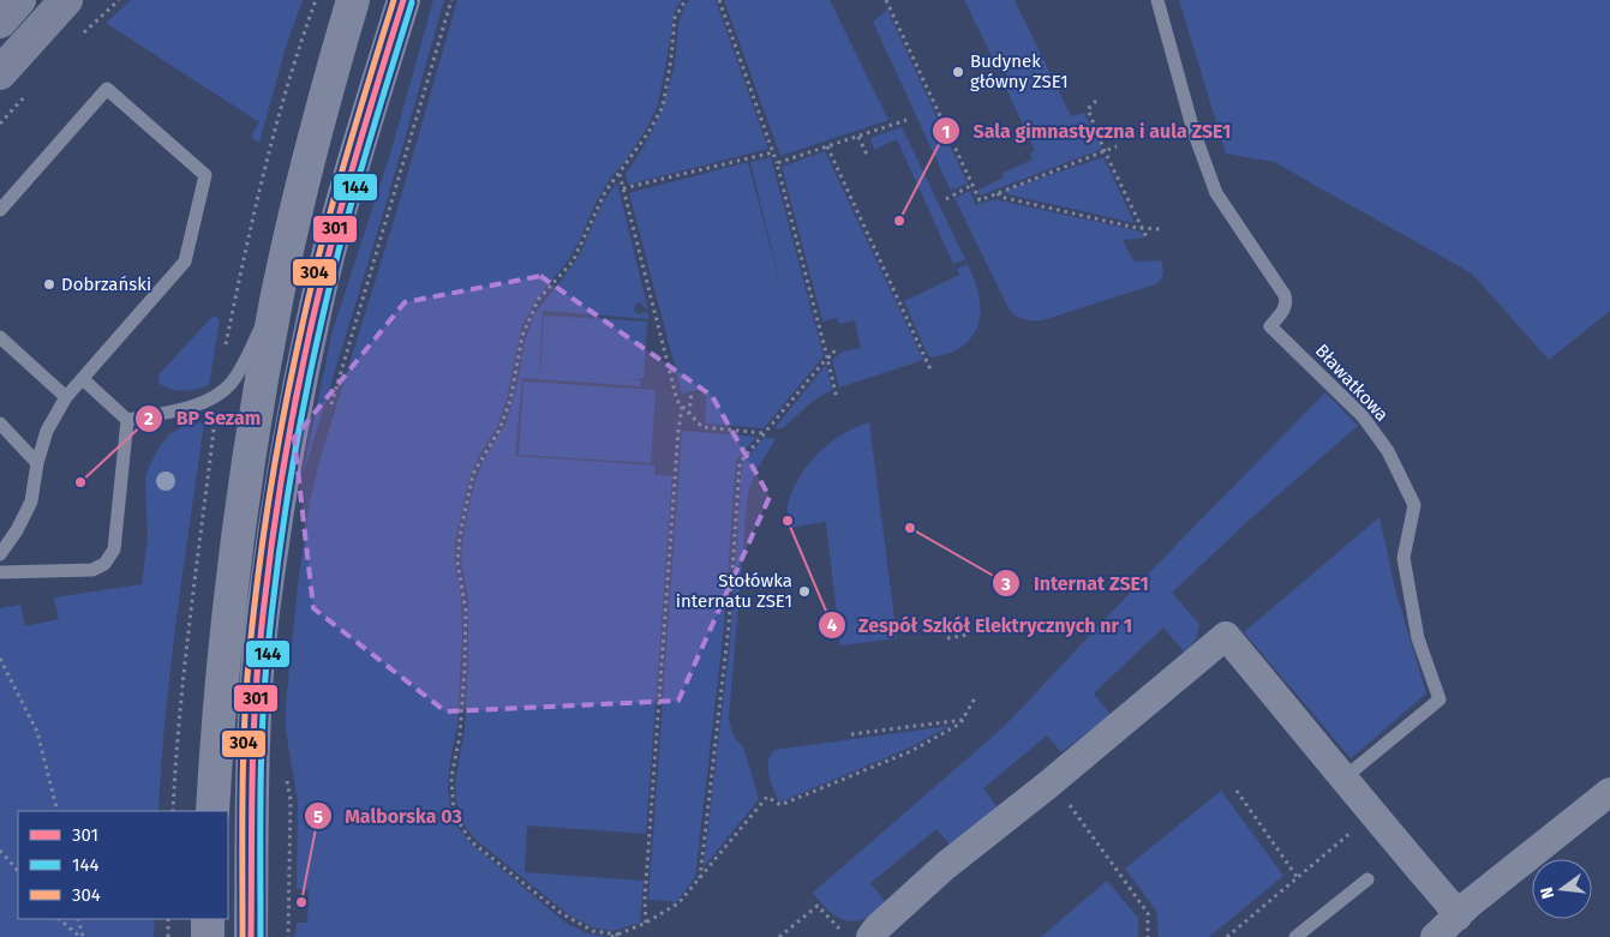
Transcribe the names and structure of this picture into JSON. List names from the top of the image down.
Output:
{
  "streets": {
    "lane": ["Bławatkowa"]
  },
  "places": [
    "Budynek główny ZSE1",
    "Sala gimnastyczna i aula ZSE1",
    "Dobrzański",
    "BP Sezam",
    "Zespół Szkół Elektrycznych nr 1",
    "Internat ZSE1",
    "Stołówka internatu ZSE1",
    "Malborska 03"
  ],
  "lines": ["transit line 301", "transit line 304", "transit line 144"],
  "legend": ["301", "144", "304"],
  "north": "left"
}
